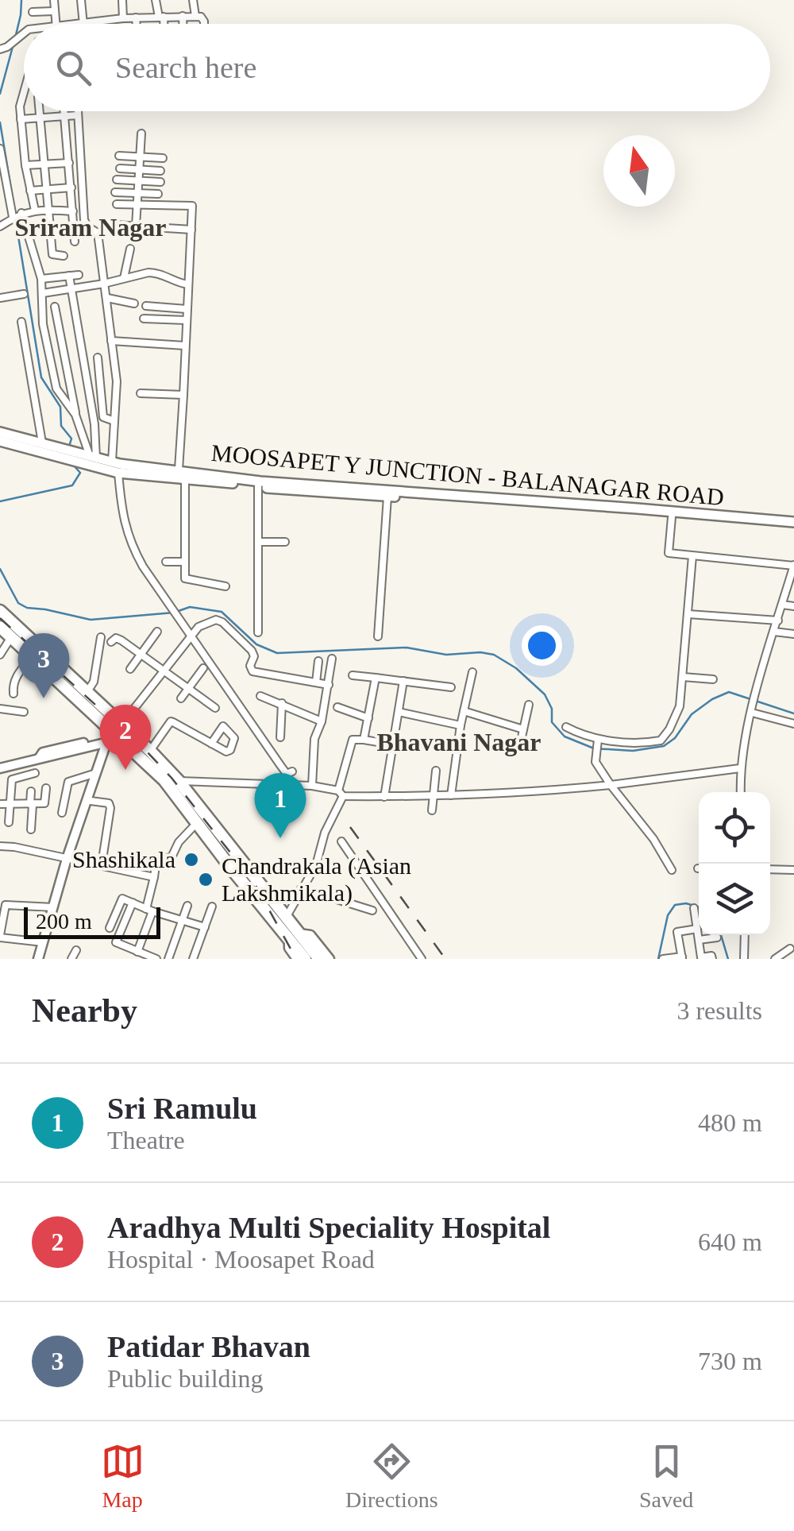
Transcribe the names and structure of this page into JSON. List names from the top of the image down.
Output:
{
  "streets": {
    "main road": ["MOOSAPET Y JUNCTION - BALANAGAR ROAD"]
  },
  "districts": ["Sriram Nagar", "Bhavani Nagar"],
  "places": ["Shashikala", "Chandrakala (Asian Lakshmikala)"],
  "scale_bar": "200 m",
  "north": "top",
  "page": {
    "search": "Search here",
    "pins": ["3", "2", "1"],
    "scale": "200 m",
    "heading": ["Nearby", "3 results"],
    "list": [
      {
        "mark": "1",
        "name": "Sri Ramulu",
        "note": "Theatre",
        "value": "480 m"
      },
      {
        "mark": "2",
        "name": "Aradhya Multi Speciality Hospital",
        "note": "Hospital · Moosapet Road",
        "value": "640 m"
      },
      {
        "mark": "3",
        "name": "Patidar Bhavan",
        "note": "Public building",
        "value": "730 m"
      }
    ],
    "nav": ["Map", "Directions", "Saved"]
  }
}
